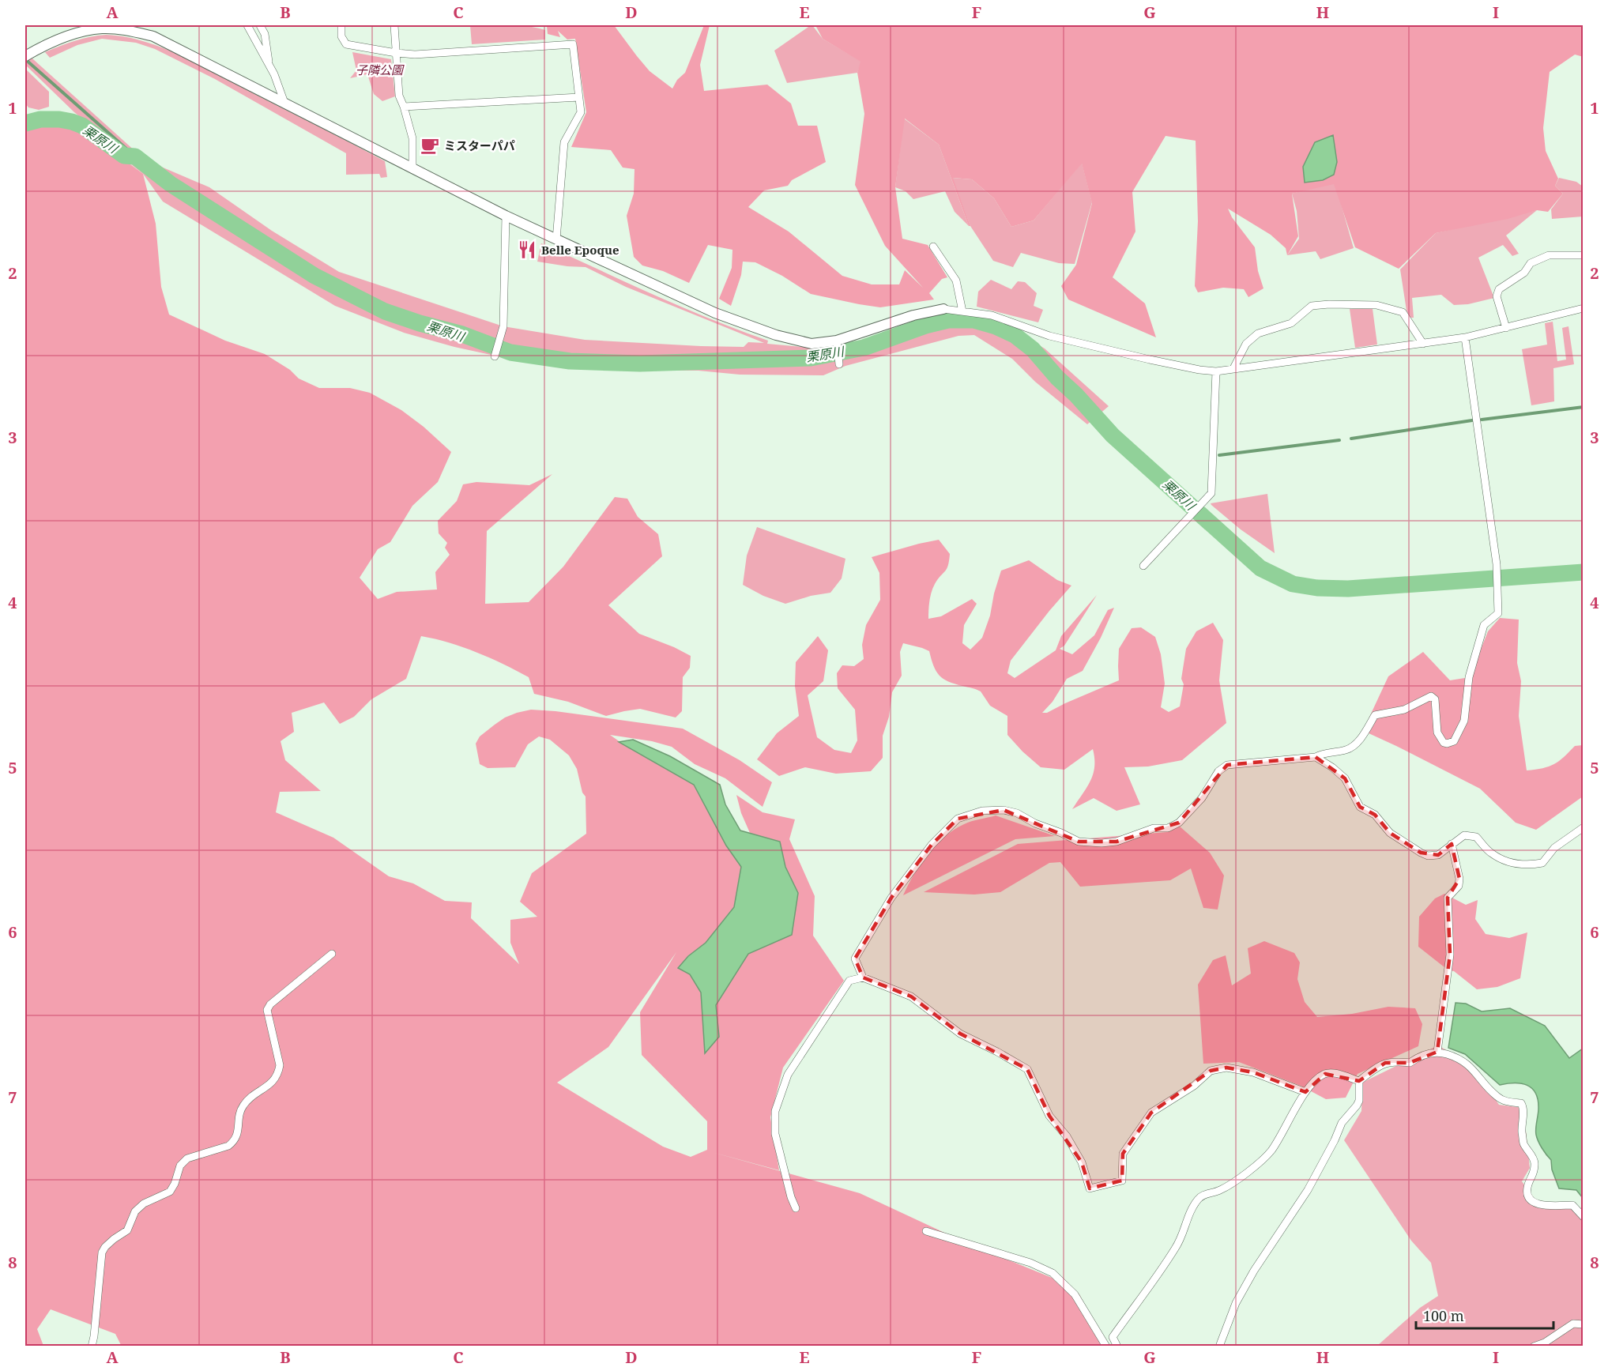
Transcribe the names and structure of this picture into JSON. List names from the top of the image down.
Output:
{
  "water": ["栗原川"],
  "parks": ["子隣公園"],
  "places": {
    "cafe": ["ミスターパパ"],
    "restaurant": ["Belle Epoque"]
  },
  "scale_bar": "100 m",
  "grid": {
    "columns": [
      "A",
      "B",
      "C",
      "D",
      "E",
      "F",
      "G",
      "H",
      "I"
    ],
    "rows": [
      "1",
      "2",
      "3",
      "4",
      "5",
      "6",
      "7",
      "8"
    ]
  }
}
